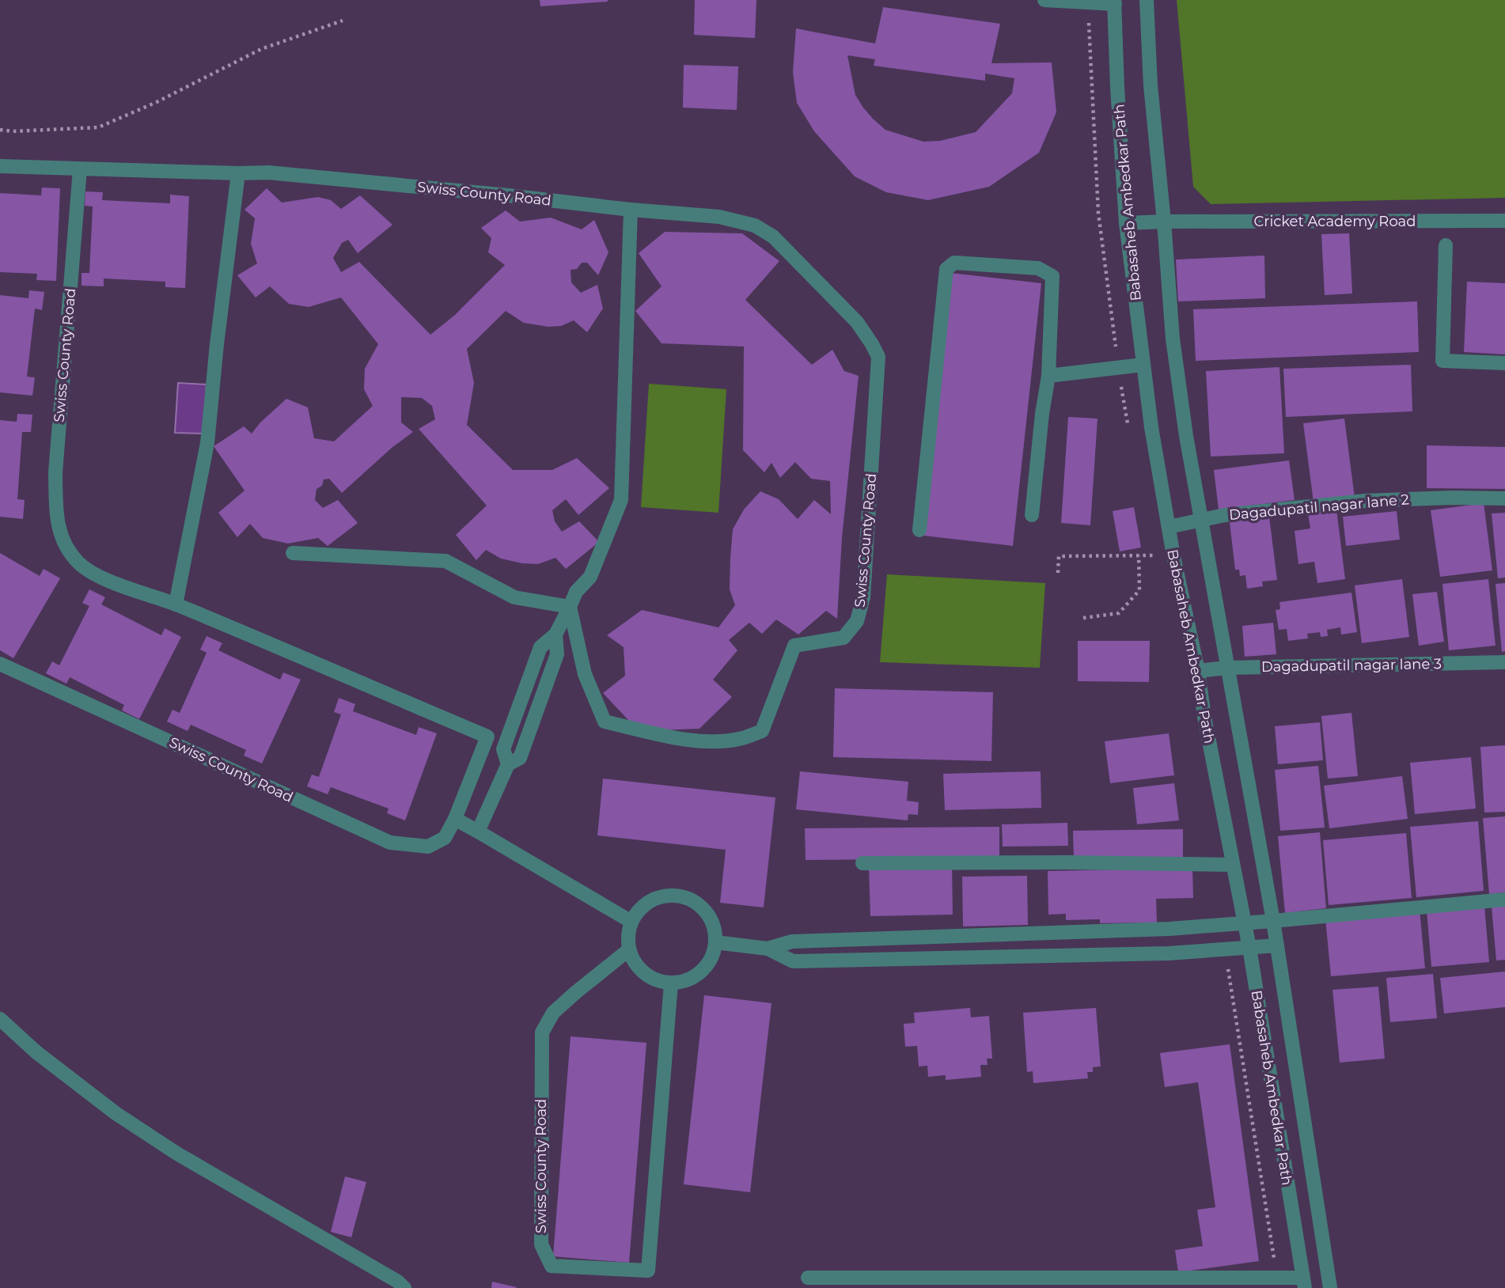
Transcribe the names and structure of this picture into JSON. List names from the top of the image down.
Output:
{
  "streets": {
    "street": [
      "Swiss County Road",
      "Babasaheb Ambedkar Path",
      "Cricket Academy Road",
      "Dagadupatil nagar lane 2",
      "Dagadupatil nagar lane 3"
    ]
  },
  "crossings": [
    ["Babasaheb Ambedkar Path", "Cricket Academy Road"],
    ["Babasaheb Ambedkar Path", "Dagadupatil nagar lane 2"],
    ["Babasaheb Ambedkar Path", "Dagadupatil nagar lane 3"]
  ]
}
